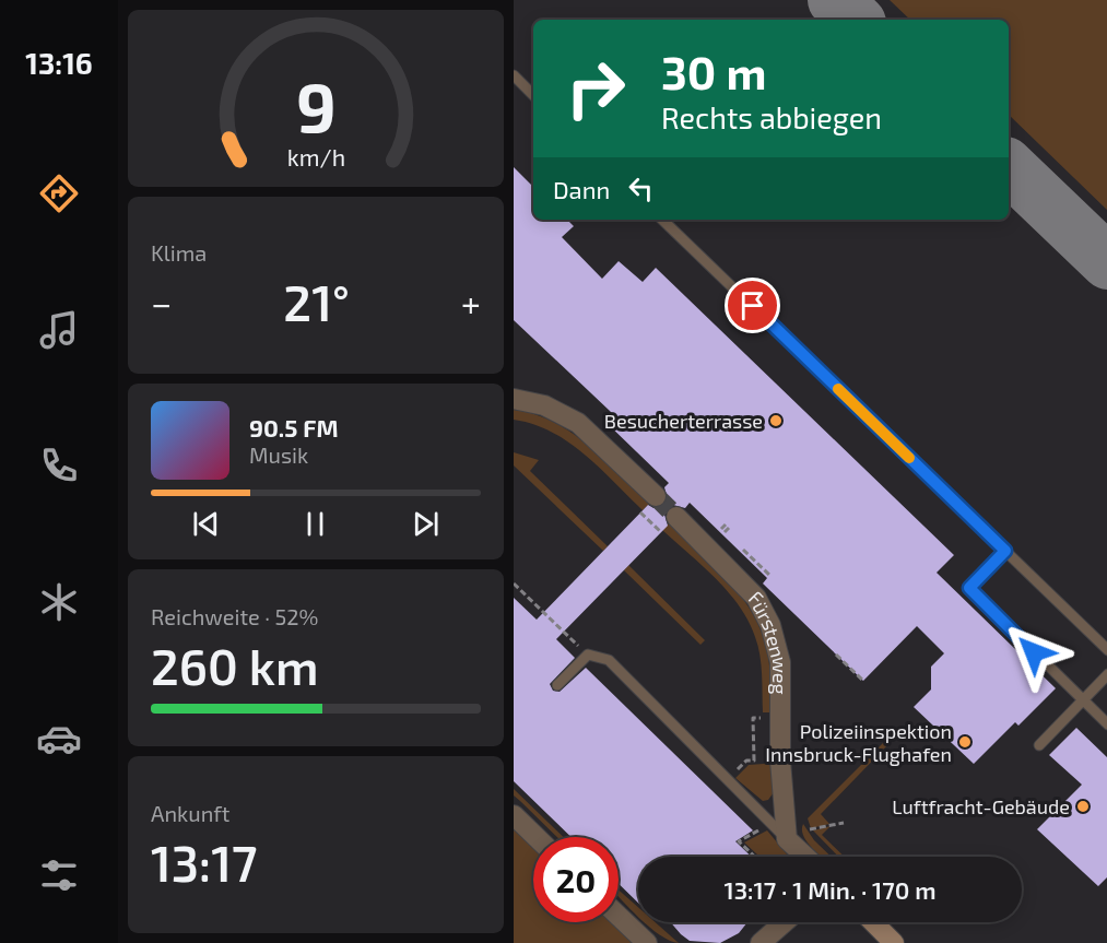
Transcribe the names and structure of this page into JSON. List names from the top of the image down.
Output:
{
  "streets": {
    "street": ["Fürstenweg"]
  },
  "places": ["Besucherterrasse", "Polizeiinspektion Innsbruck-Flughafen", "Luftfracht-Gebäude"],
  "page": {
    "tabs": "13:16",
    "turn": ["30 m", "Rechts abbiegen"],
    "then": "Dann",
    "tile": [
      "Klima",
      ["Reichweite · 52%", "260 km"],
      ["Ankunft", "13:17"]
    ],
    "heat": ["−", "21°", "+"],
    "song": ["90.5 FM", "Musik"],
    "limit": "20",
    "trip": "13:17 · 1 Min. · 170 m",
    "gauge": ["9", "km/h"]
  }
}
